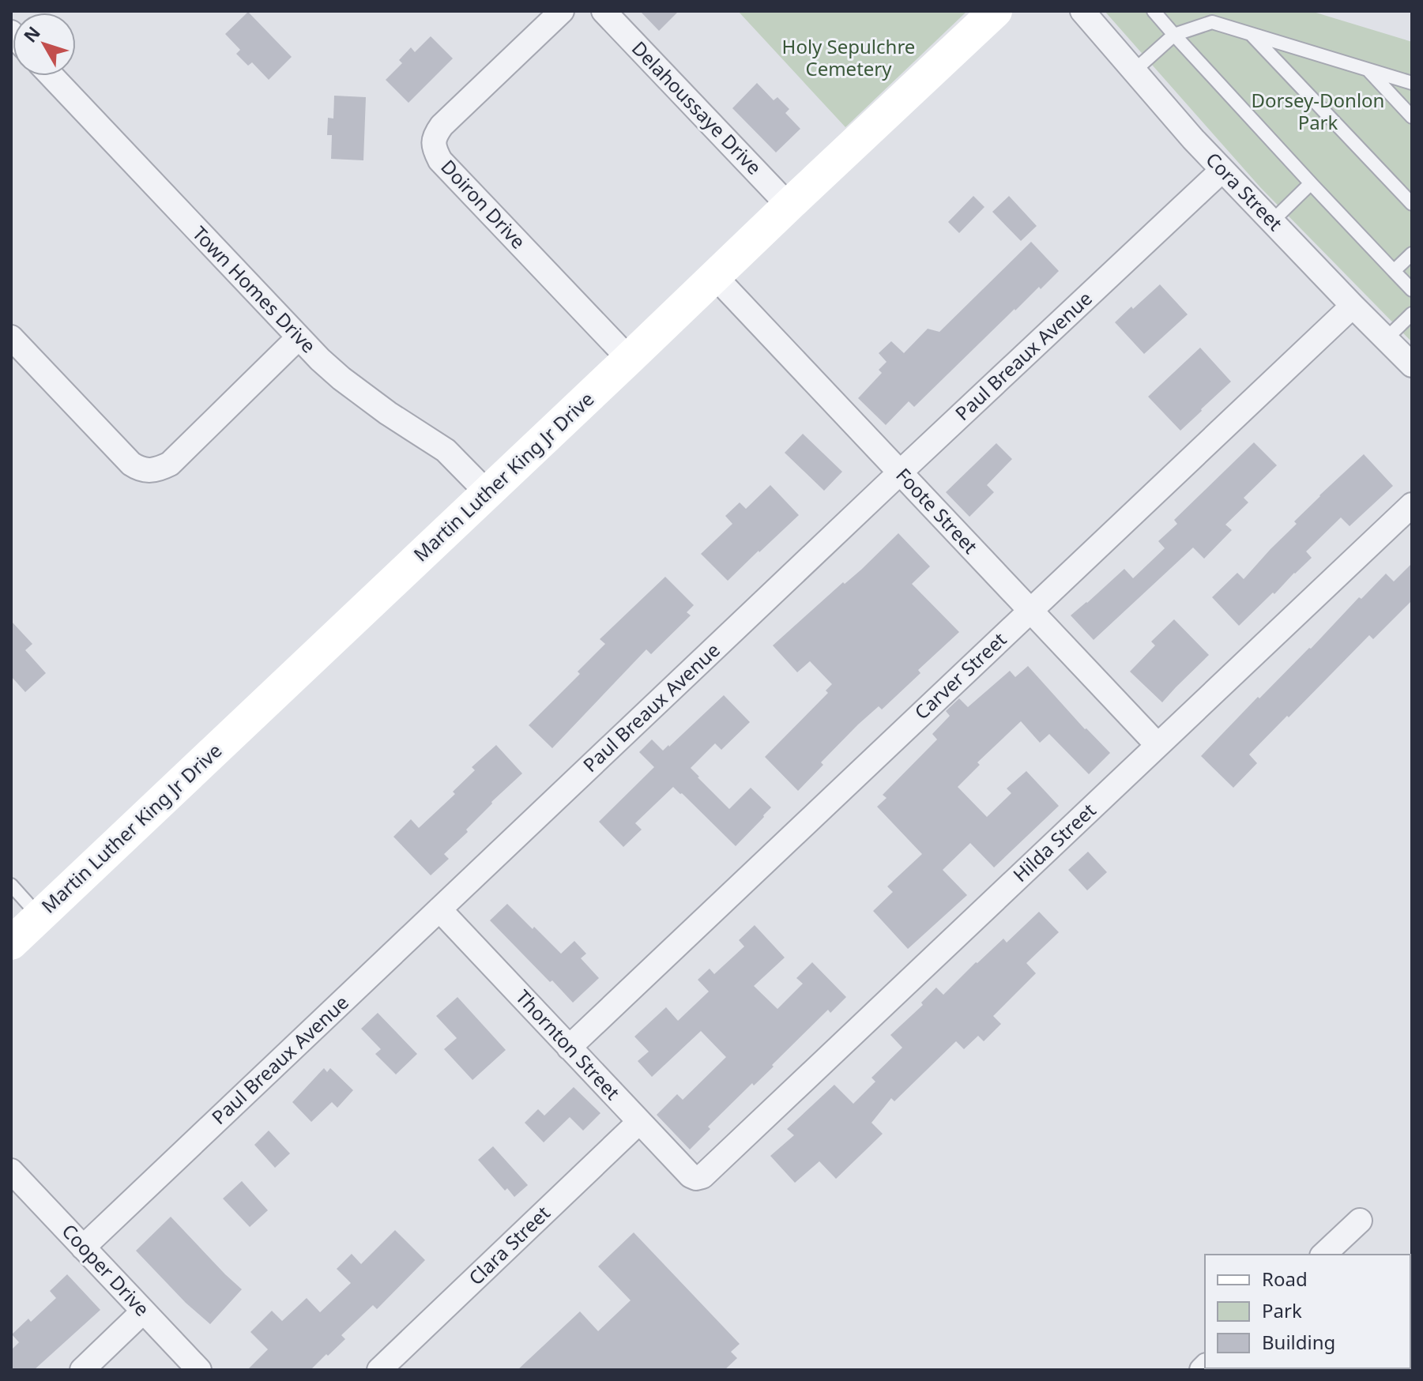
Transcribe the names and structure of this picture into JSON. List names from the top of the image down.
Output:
{
  "streets": {
    "street": [
      "Delahoussaye Drive",
      "Cora Street",
      "Doiron Drive",
      "Town Homes Drive",
      "Paul Breaux Avenue",
      "Martin Luther King Jr Drive",
      "Foote Street",
      "Carver Street",
      "Hilda Street",
      "Thornton Street",
      "Clara Street",
      "Cooper Drive"
    ]
  },
  "crossings": [
    ["Delahoussaye Drive", "Martin Luther King Jr Drive"],
    ["Cora Street", "Paul Breaux Avenue"],
    ["Cora Street", "Carver Street"],
    ["Doiron Drive", "Martin Luther King Jr Drive"],
    ["Town Homes Drive", "Martin Luther King Jr Drive"],
    ["Paul Breaux Avenue", "Foote Street"],
    ["Paul Breaux Avenue", "Thornton Street"],
    ["Paul Breaux Avenue", "Cooper Drive"],
    ["Martin Luther King Jr Drive", "Foote Street"],
    ["Foote Street", "Carver Street"],
    ["Foote Street", "Hilda Street"],
    ["Carver Street", "Thornton Street"],
    ["Hilda Street", "Thornton Street"],
    ["Thornton Street", "Clara Street"]
  ],
  "parks": ["Holy Sepulchre Cemetery", "Dorsey-Donlon Park"],
  "legend": ["Road", "Park", "Building"],
  "north": "top left"
}
